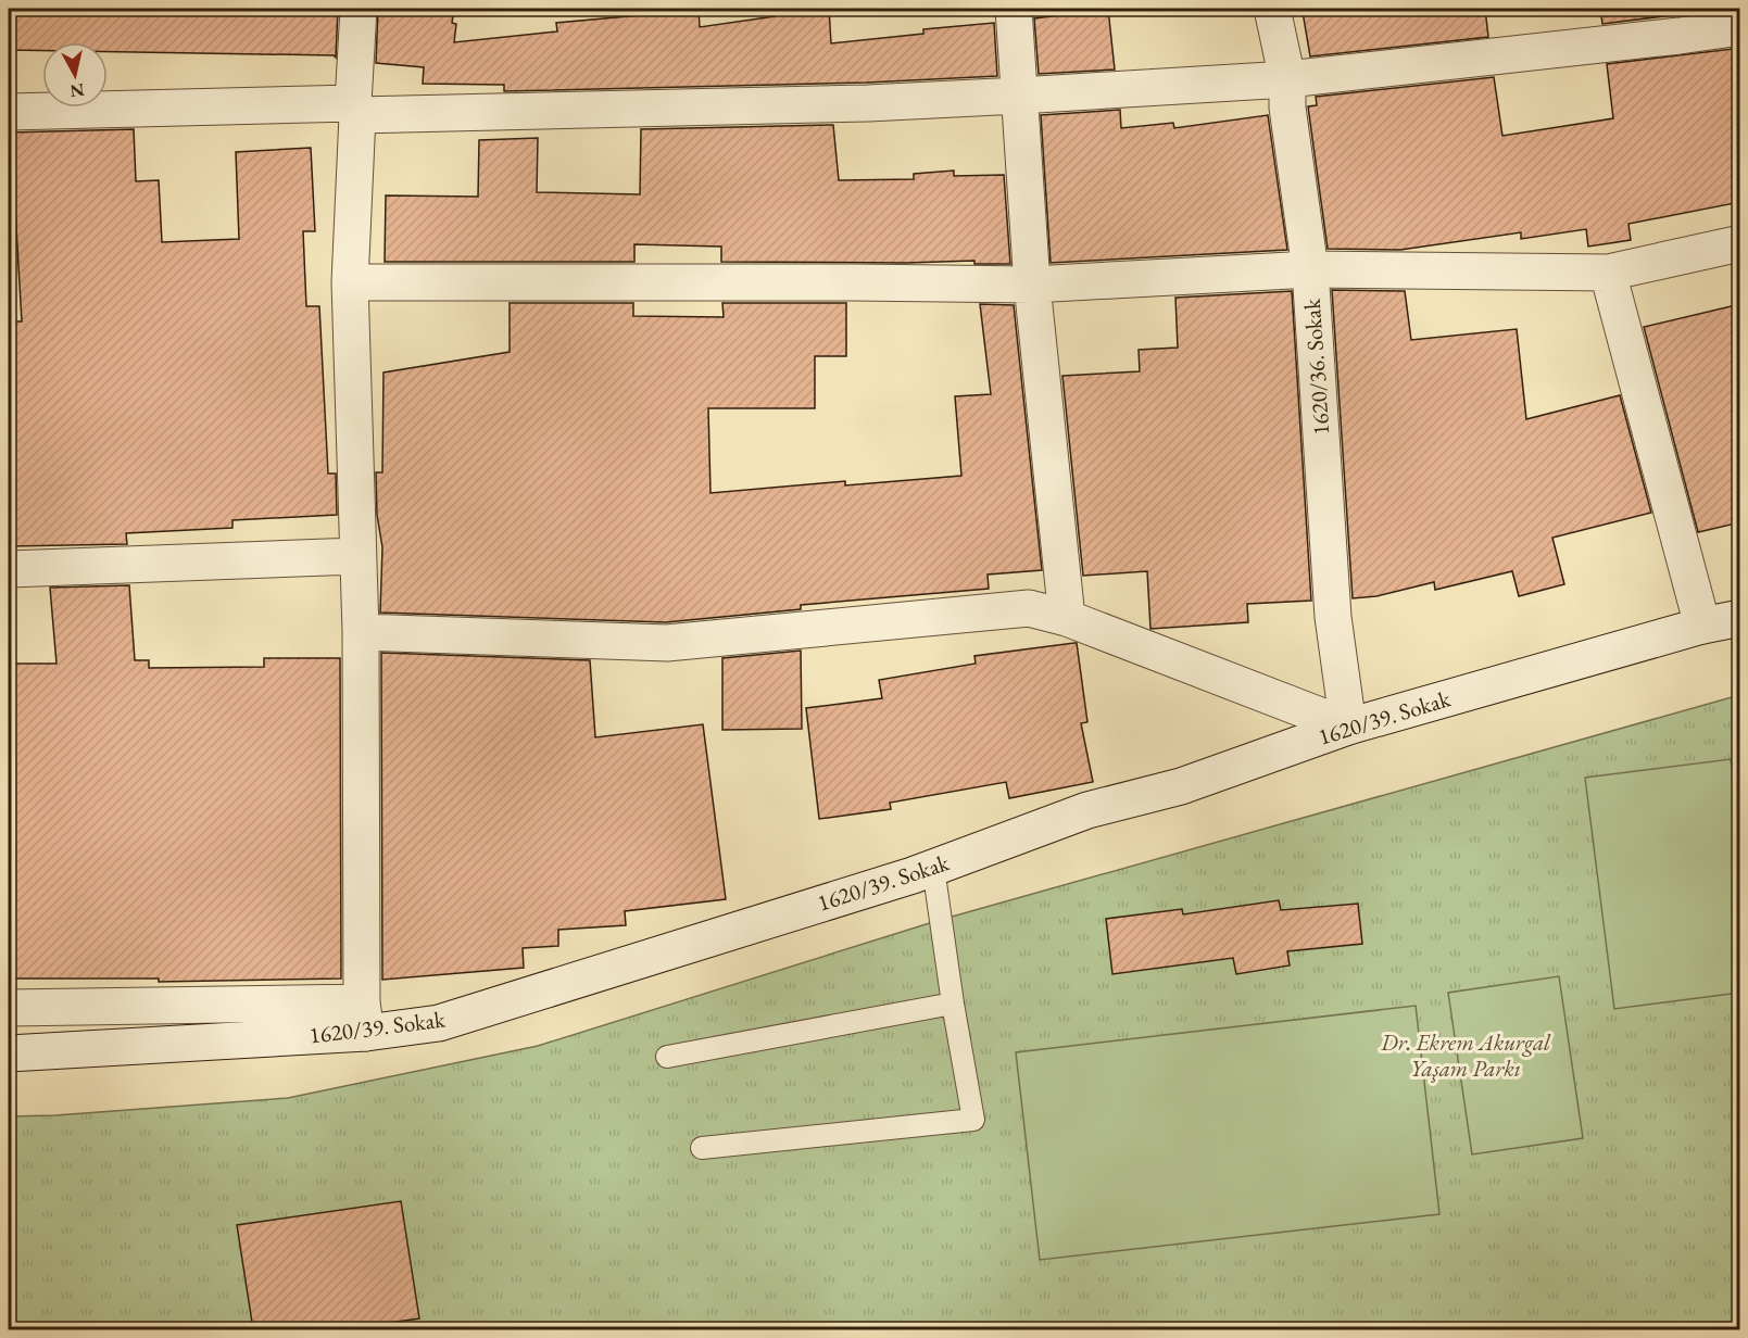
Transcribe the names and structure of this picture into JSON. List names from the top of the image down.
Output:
{
  "streets": {
    "street": ["1620/36. Sokak", "1620/39. Sokak"]
  },
  "crossings": [
    ["1620/36. Sokak", "1620/39. Sokak"]
  ],
  "parks": ["Dr. Ekrem Akurgal Yaşam Parkı"],
  "north": "bottom"
}
